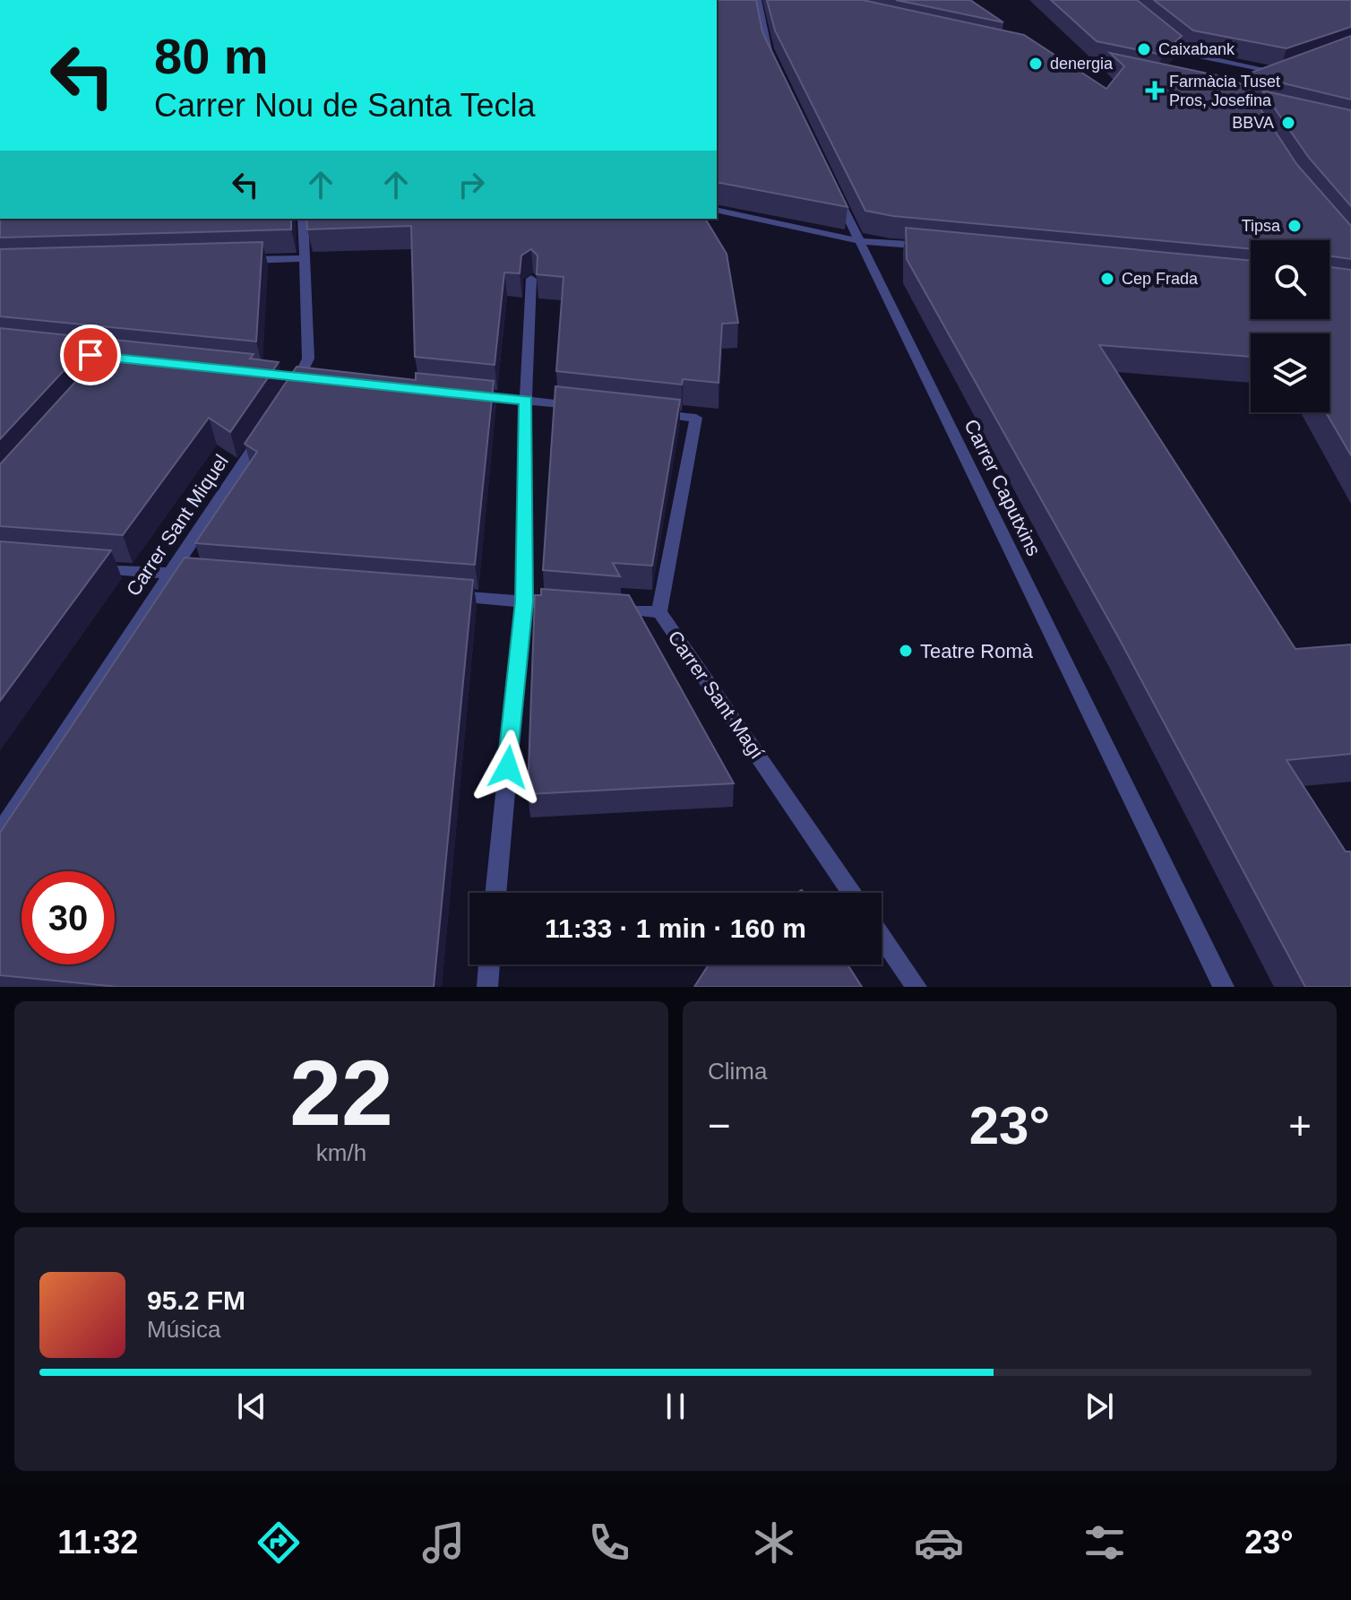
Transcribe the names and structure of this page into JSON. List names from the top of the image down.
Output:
{
  "streets": {
    "street": ["Carrer Caputxins", "Carrer Sant Miquel", "Carrer Sant Magí"]
  },
  "places": {
    "other": [
      "Caixabank",
      "denergia",
      "BBVA",
      "Tipsa",
      "Cep Frada",
      "Teatre Romà"
    ],
    "health": ["Farmàcia Tuset Pros, Josefina"]
  },
  "page": {
    "turn": ["80 m", "Carrer Nou de Santa Tecla"],
    "limit": "30",
    "trip": "11:33 · 1 min · 160 m",
    "tile": [
      ["22", "km/h"],
      "Clima"
    ],
    "heat": ["−", "23°", "+"],
    "song": ["95.2 FM", "Música"],
    "tabs": ["11:32", "23°"]
  }
}
